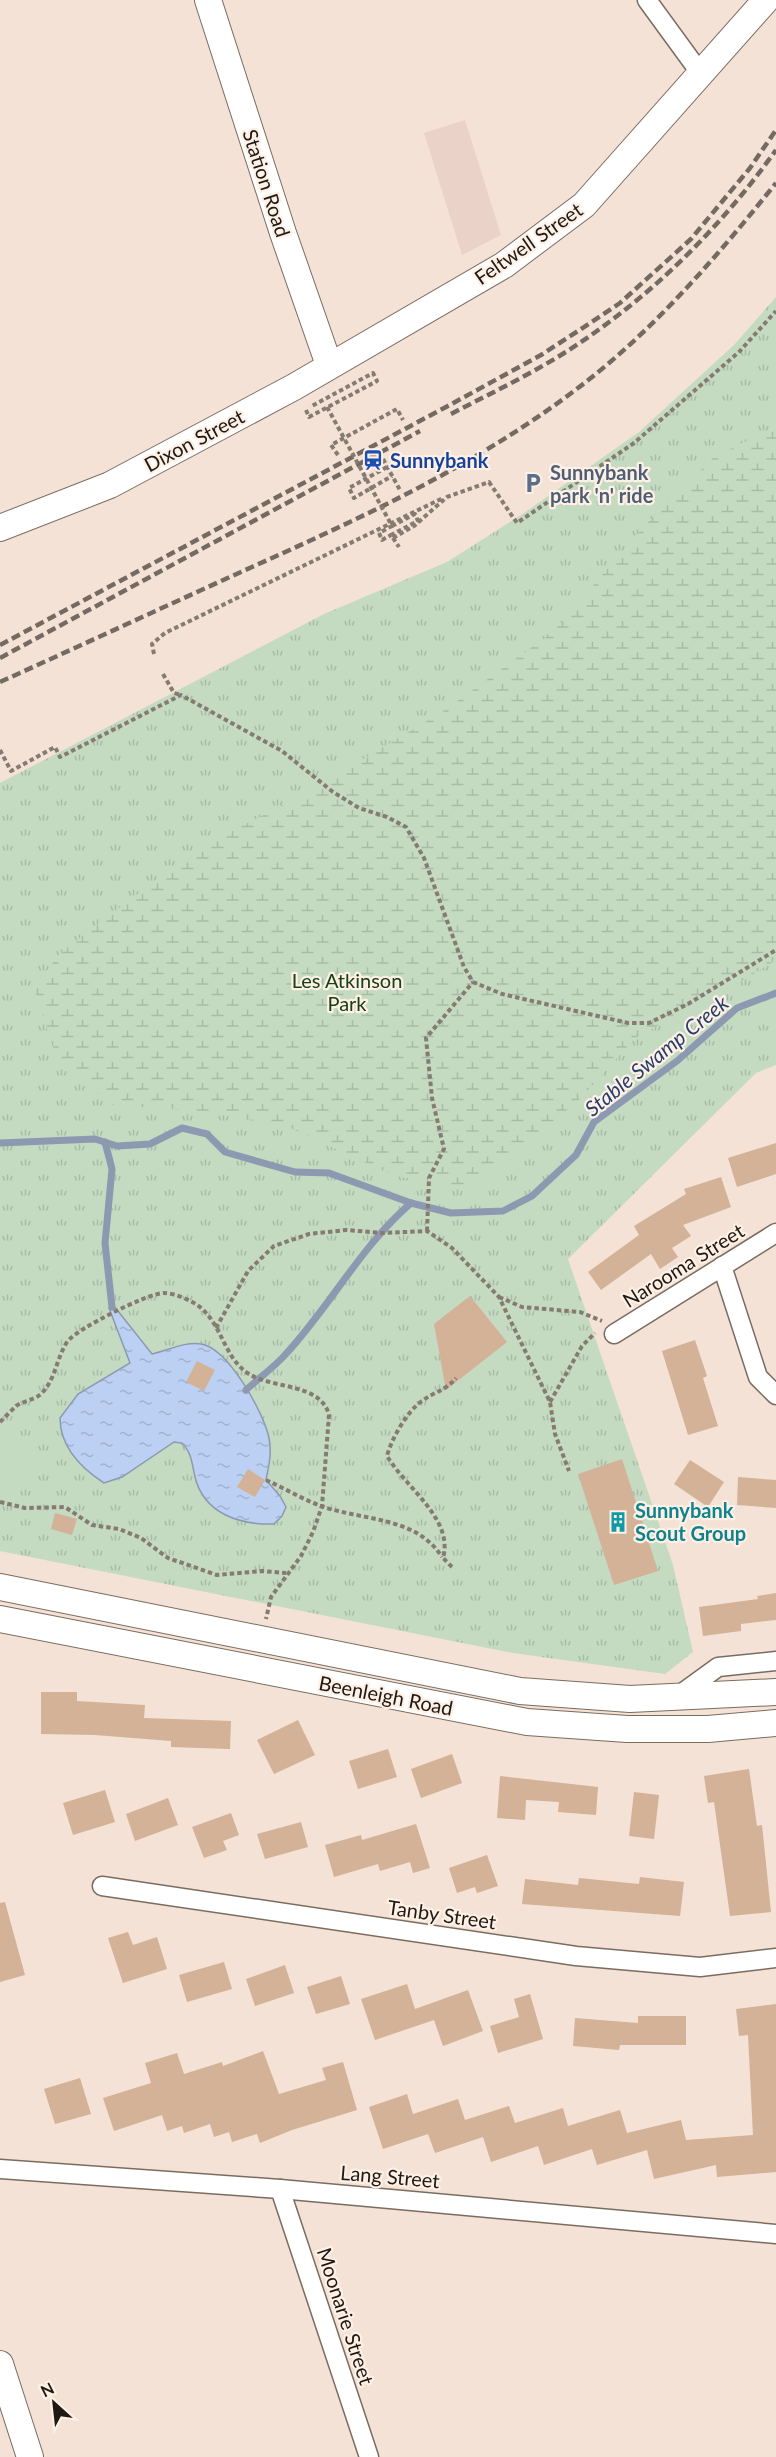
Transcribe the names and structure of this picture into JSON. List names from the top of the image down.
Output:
{
  "streets": {
    "main road": [
      "Station Road",
      "Feltwell Street",
      "Dixon Street",
      "Beenleigh Road"
    ],
    "street": [
      "Narooma Street",
      "Tanby Street",
      "Lang Street",
      "Moonarie Street"
    ]
  },
  "crossings": [
    ["Station Road", "Feltwell Street"],
    ["Station Road", "Dixon Street"],
    ["Feltwell Street", "Dixon Street"],
    ["Lang Street", "Moonarie Street"]
  ],
  "water": ["Stable Swamp Creek"],
  "parks": ["Les Atkinson Park"],
  "places": {
    "station": ["Sunnybank"],
    "parking": ["Sunnybank park 'n' ride"],
    "building": ["Sunnybank Scout Group"]
  },
  "north": "top left"
}
